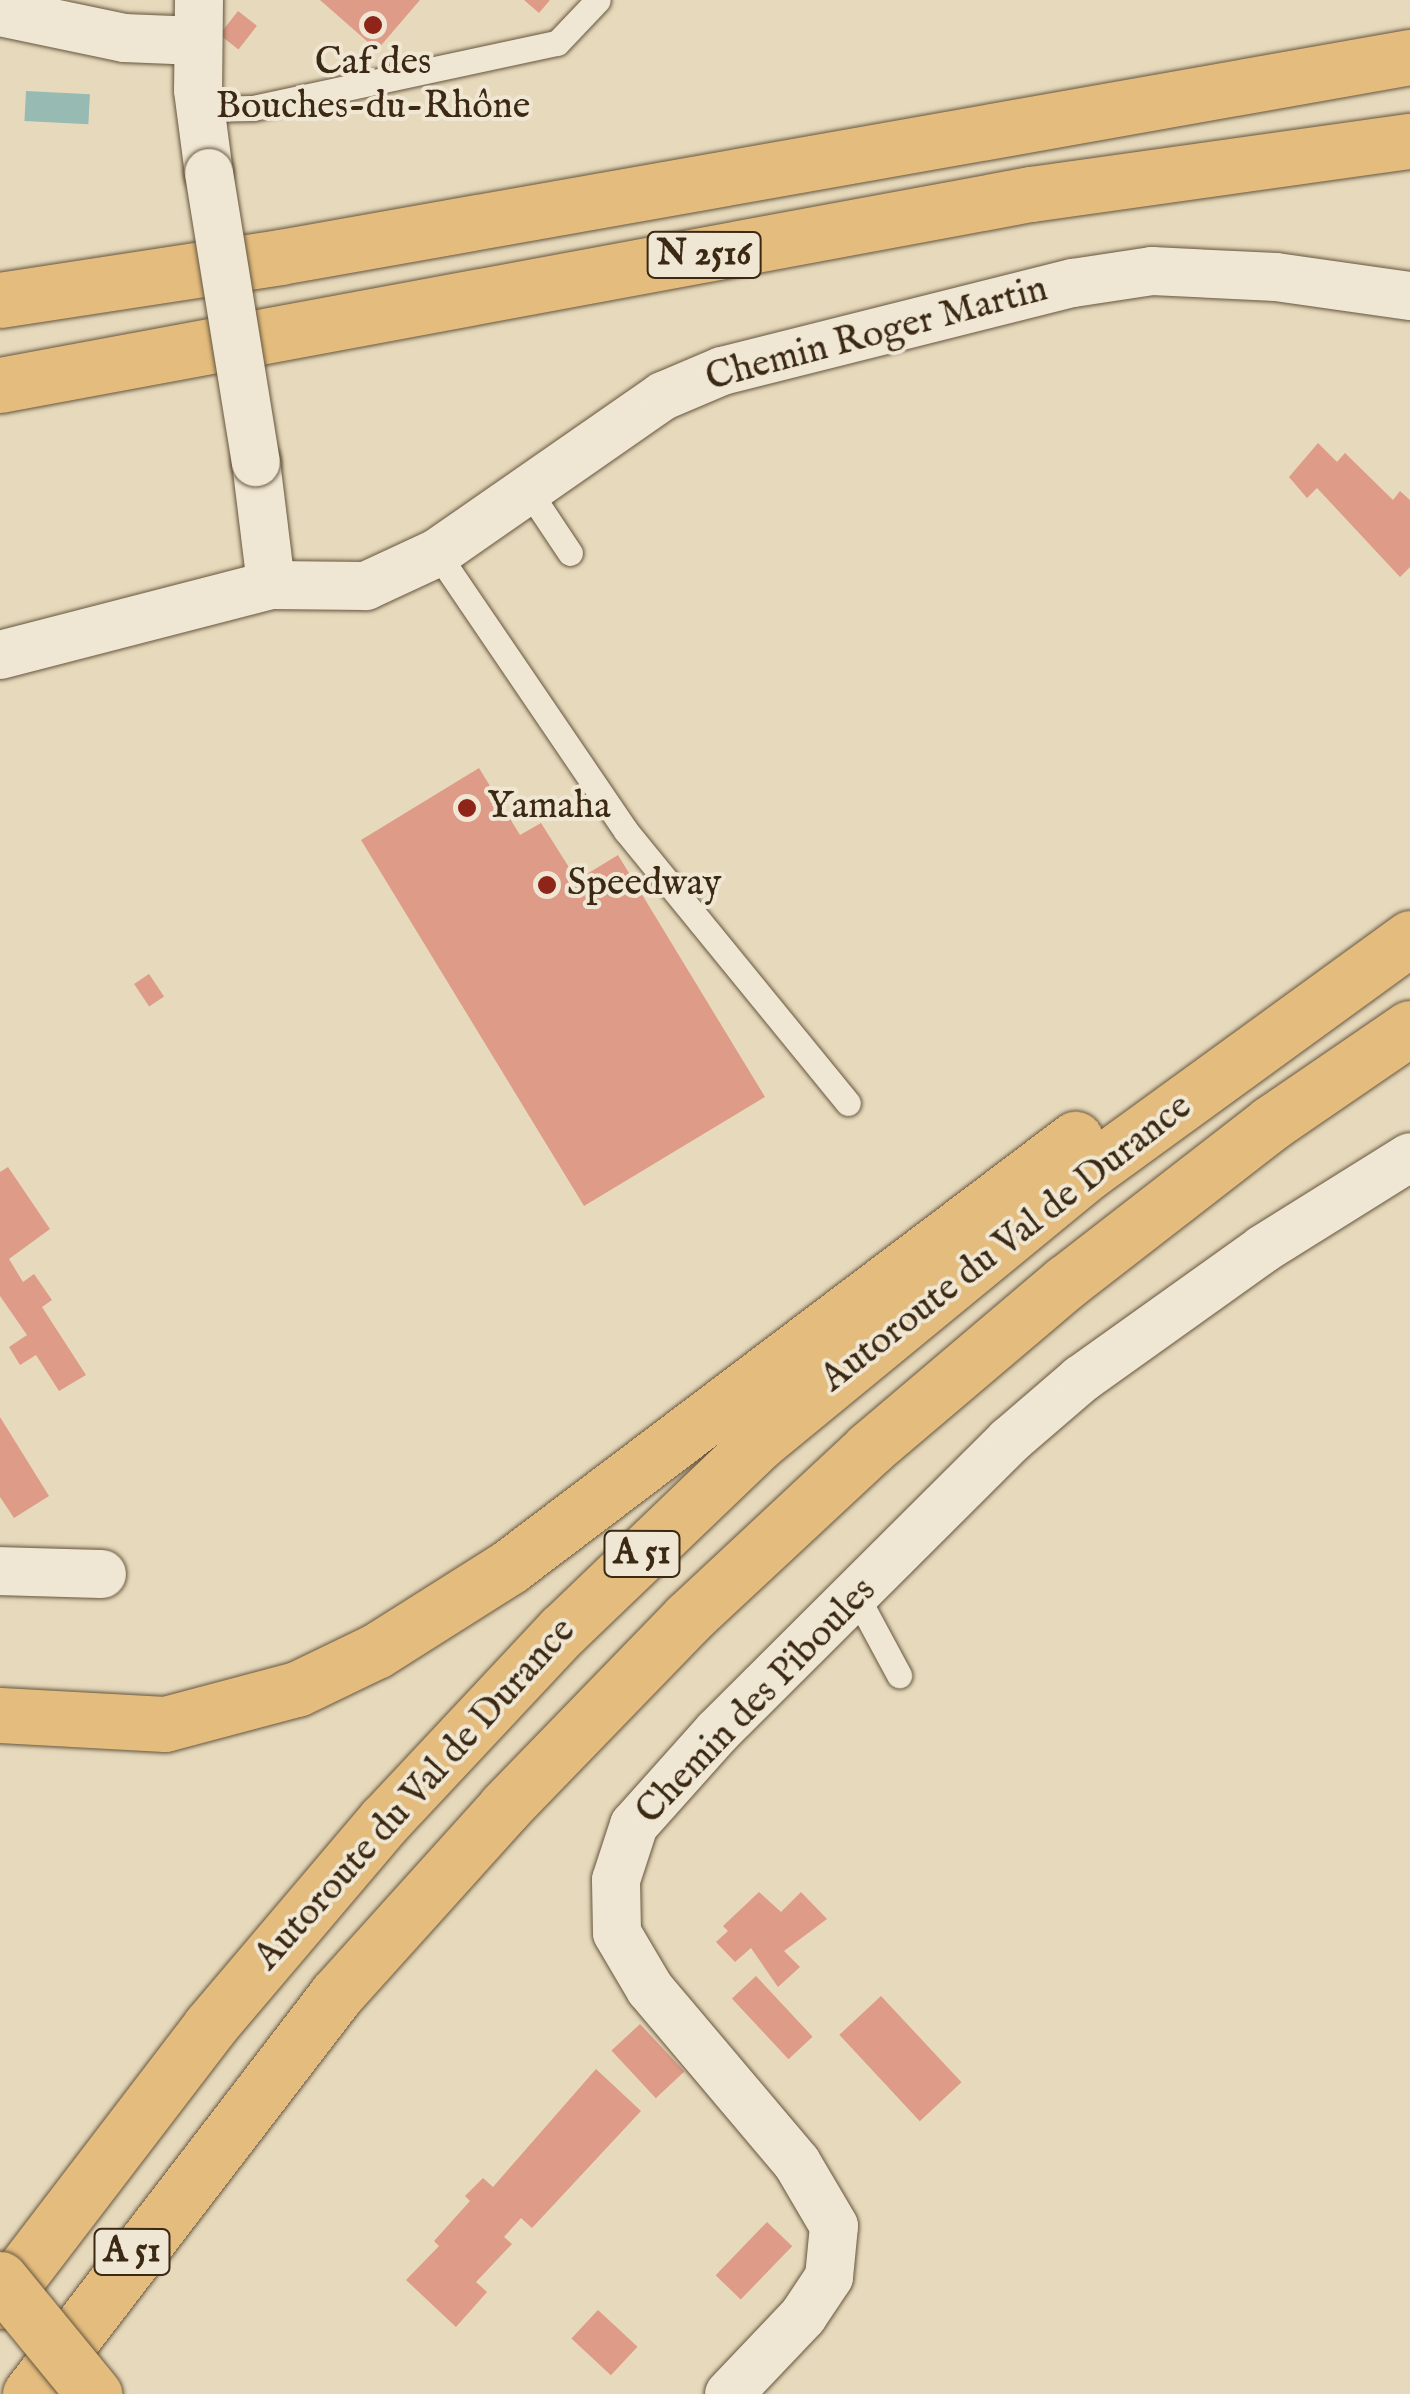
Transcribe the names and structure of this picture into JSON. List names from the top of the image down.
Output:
{
  "streets": {
    "highway": ["N 2516", "Autoroute du Val de Durance", "A 51"],
    "street": ["Chemin Roger Martin", "Chemin des Piboules"]
  },
  "places": ["Caf des Bouches-du-Rhône", "Yamaha", "Speedway"]
}
